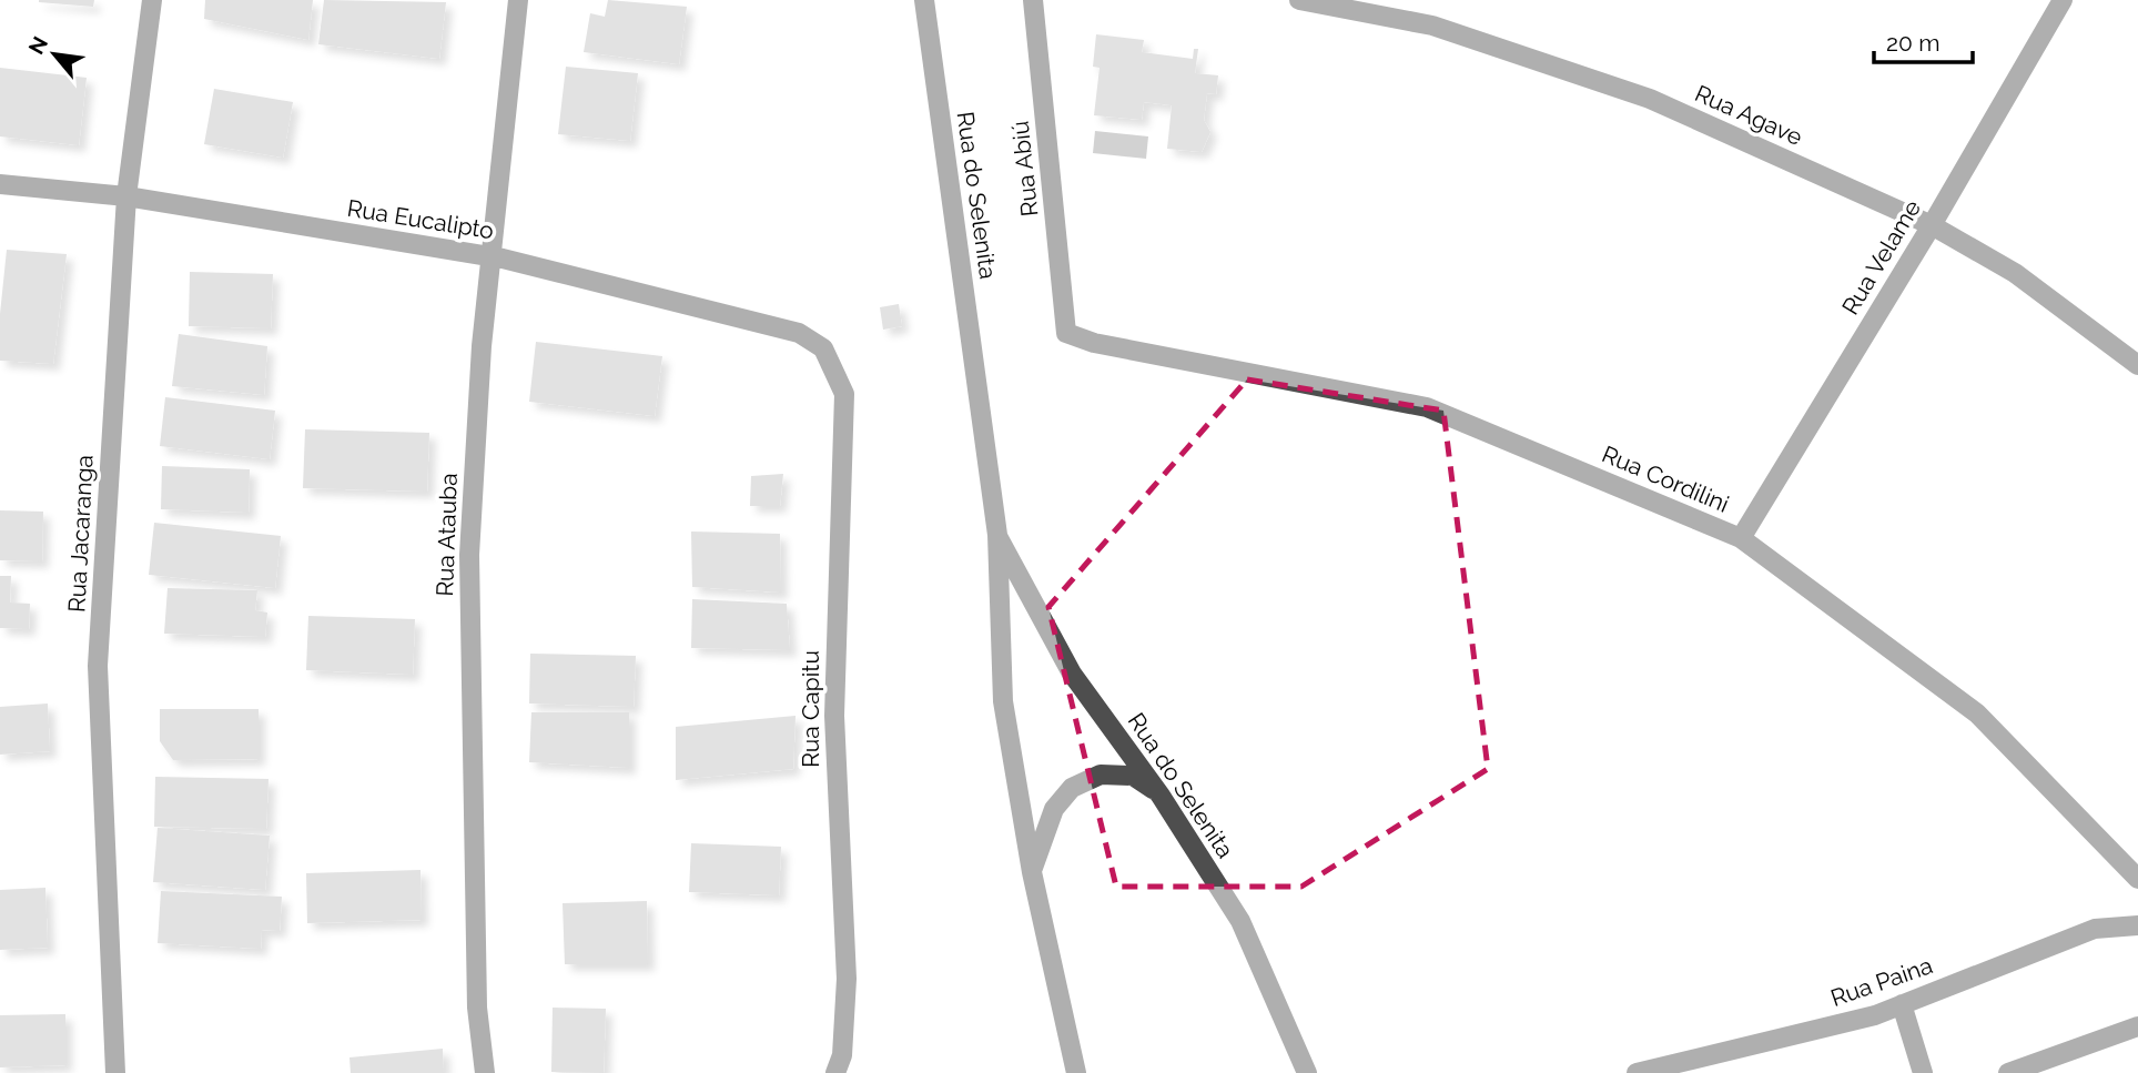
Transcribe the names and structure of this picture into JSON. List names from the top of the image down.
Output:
{
  "streets": {
    "street": [
      "Rua Agave",
      "Rua Abiú",
      "Rua do Selenita",
      "Rua Eucalipto",
      "Rua Velame",
      "Rua Cordilini",
      "Rua Jacaranga",
      "Rua Atauba",
      "Rua Capitu",
      "Rua Paina"
    ]
  },
  "crossings": [
    ["Rua Agave", "Rua Velame"],
    ["Rua Abiú", "Rua Cordilini"],
    ["Rua Eucalipto", "Rua Jacaranga"],
    ["Rua Eucalipto", "Rua Atauba"],
    ["Rua Eucalipto", "Rua Capitu"],
    ["Rua Velame", "Rua Cordilini"]
  ],
  "scale_bar": "20 m",
  "north": "top left"
}
